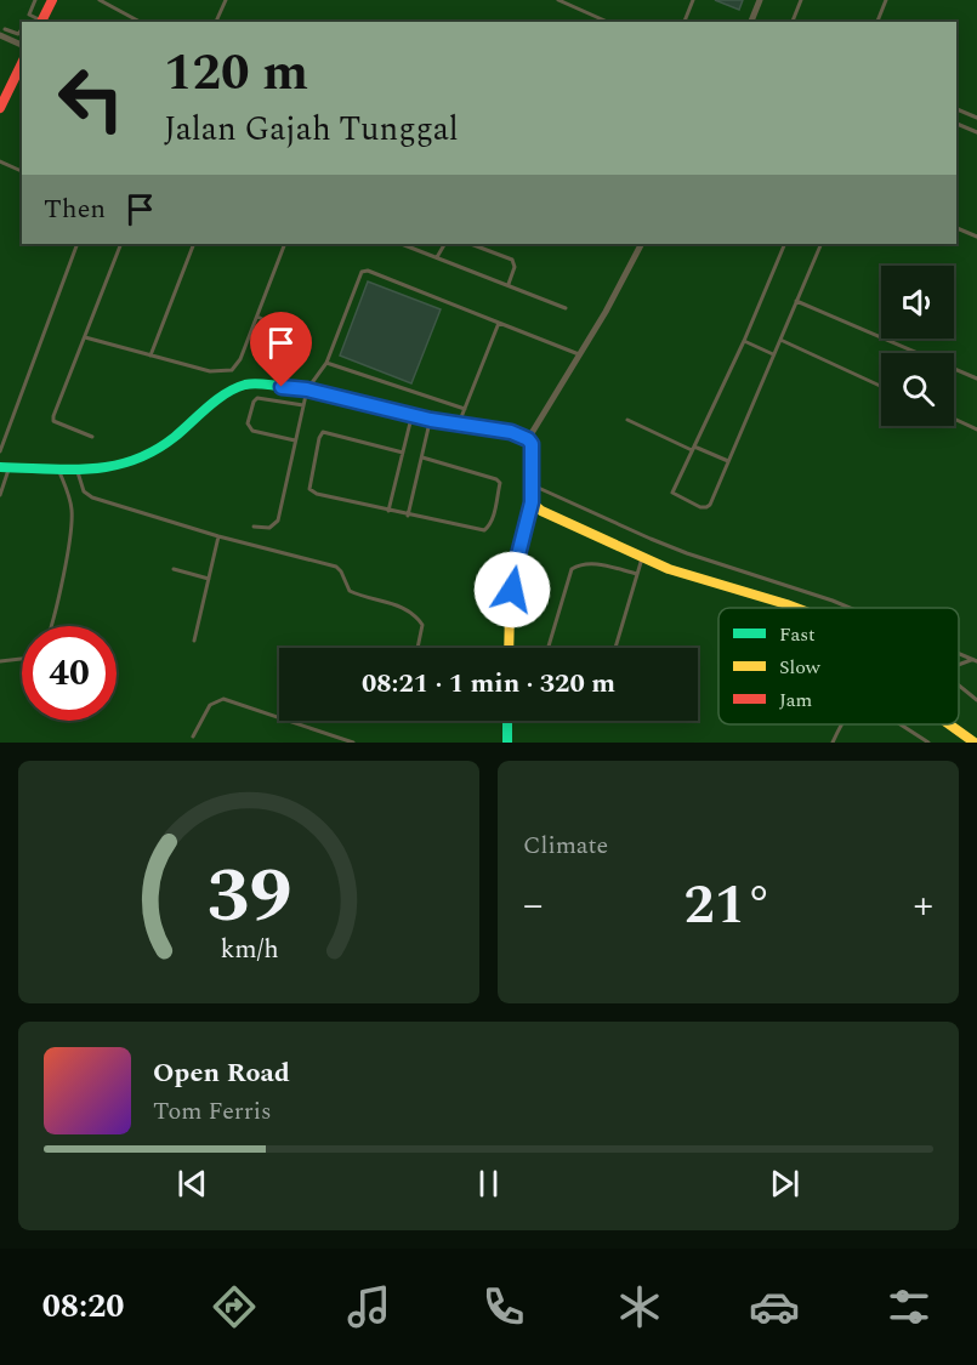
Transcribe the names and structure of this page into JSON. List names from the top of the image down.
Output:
{
  "legend": ["Fast", "Slow", "Jam"],
  "page": {
    "turn": ["120 m", "Jalan Gajah Tunggal"],
    "then": "Then",
    "limit": "40",
    "trip": "08:21 · 1 min · 320 m",
    "tile": "Climate",
    "heat": ["−", "21°", "+"],
    "song": ["Open Road", "Tom Ferris"],
    "tabs": "08:20",
    "gauge": ["39", "km/h"]
  }
}
